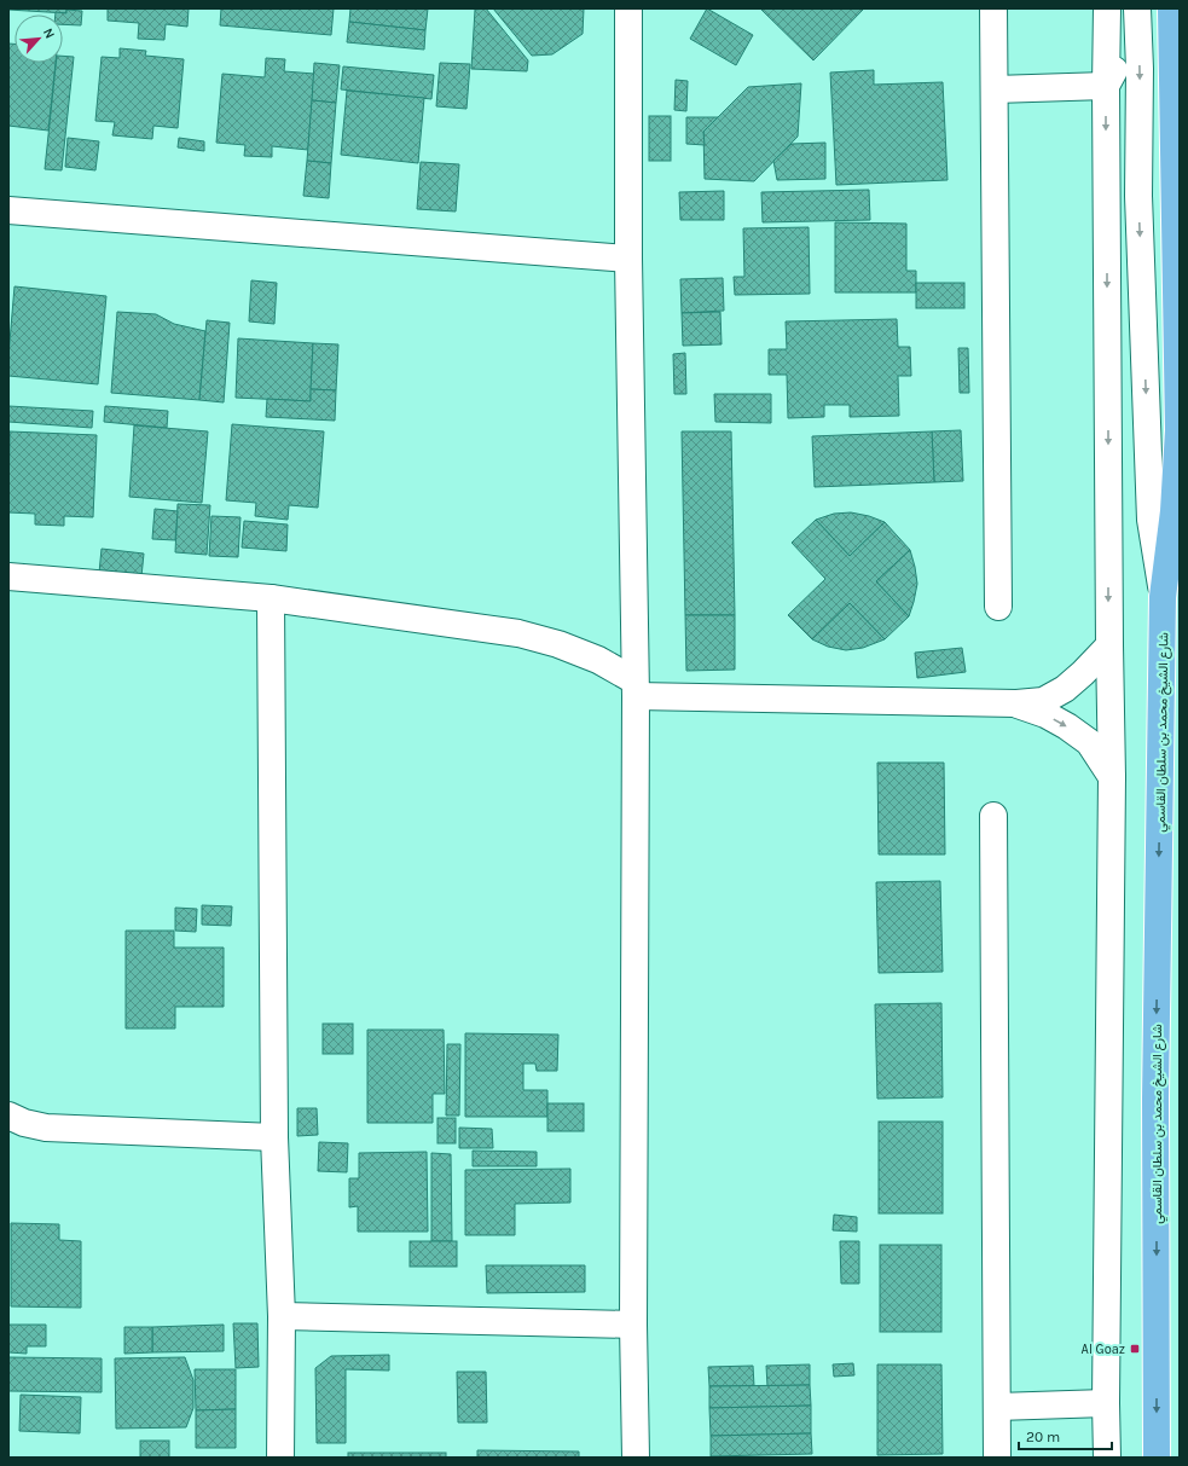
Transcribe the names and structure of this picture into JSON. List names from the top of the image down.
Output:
{
  "streets": {
    "main road": ["شارع الشيخ محمد بن سلطان القاسمي"]
  },
  "one_way": ["شارع الشيخ محمد بن سلطان القاسمي"],
  "places": {
    "transit": ["Al Goaz"]
  },
  "scale_bar": "20 m",
  "north": "top right"
}
